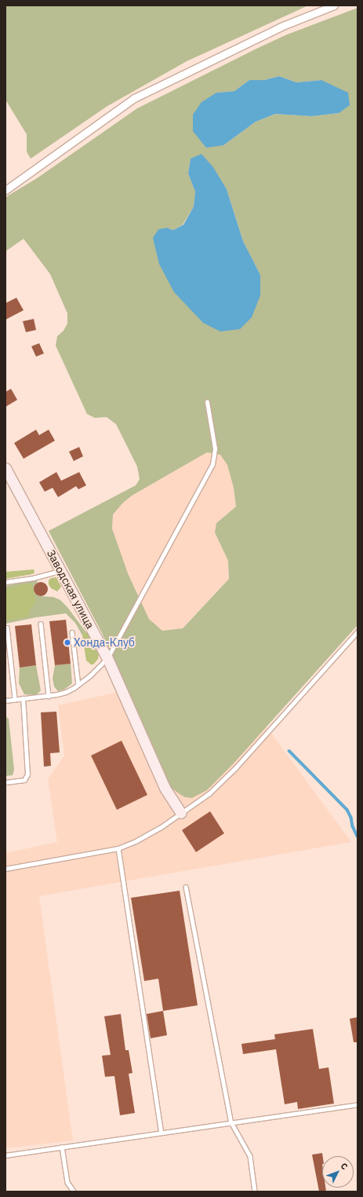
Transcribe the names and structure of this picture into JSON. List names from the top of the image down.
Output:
{
  "streets": {
    "street": ["Заводская улица"]
  },
  "places": ["Хонда-Клуб"],
  "north": "top right"
}
